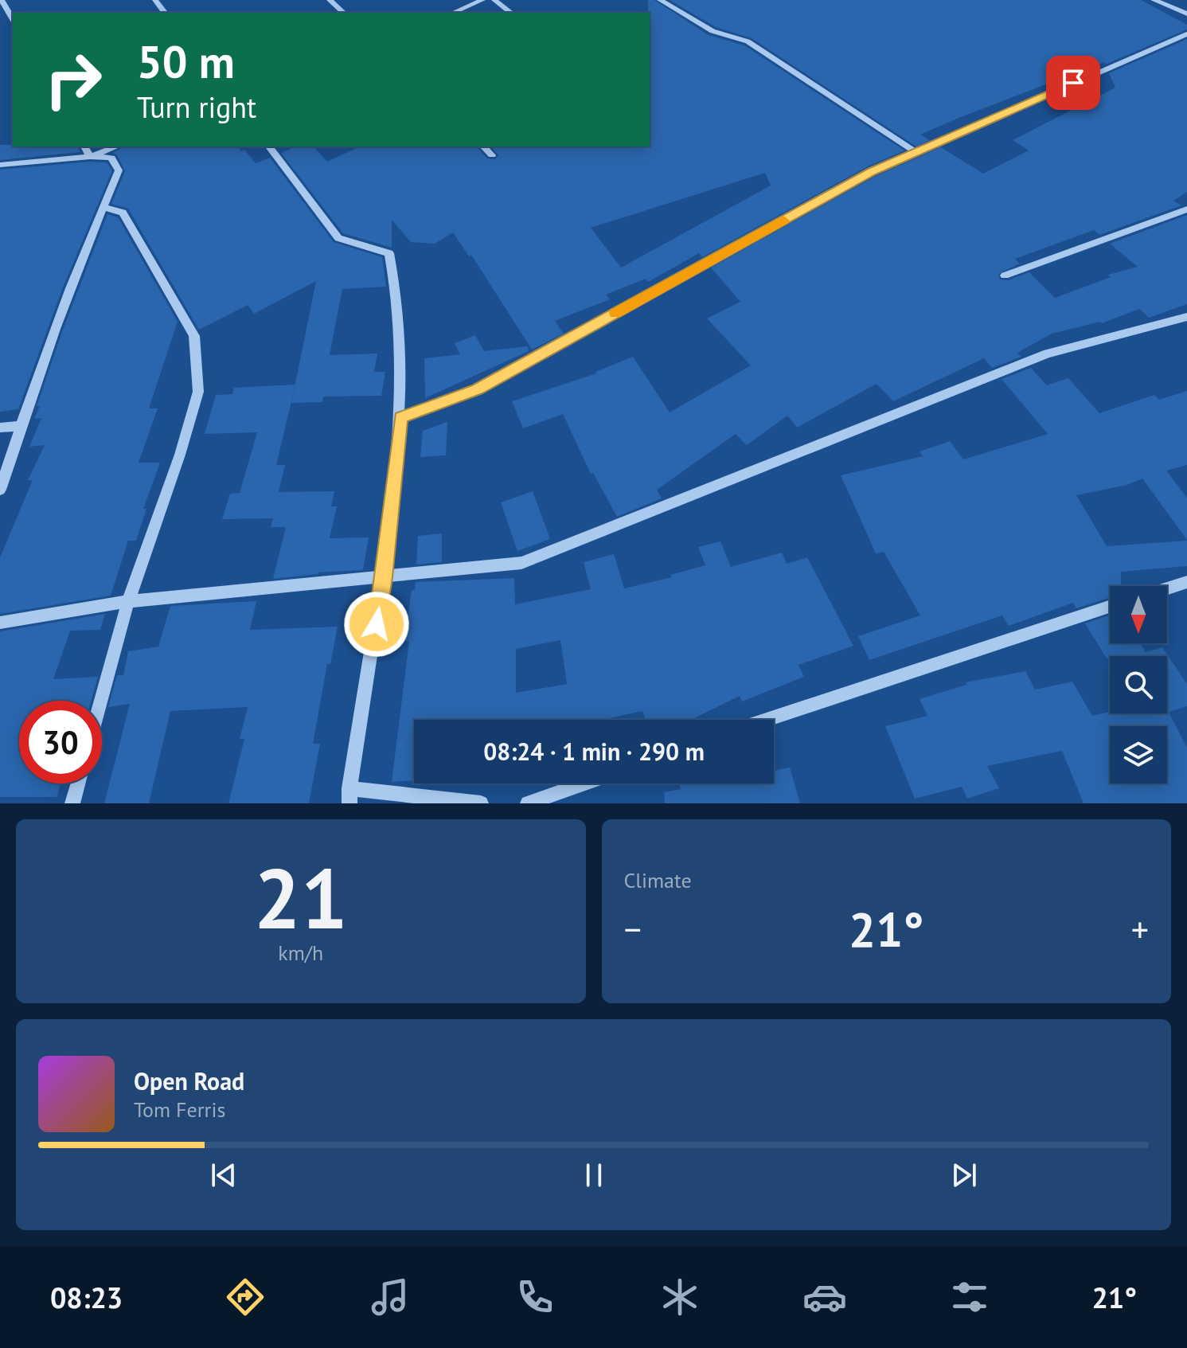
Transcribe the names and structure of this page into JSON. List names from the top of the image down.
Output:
{
  "north": "bottom",
  "page": {
    "turn": ["50 m", "Turn right"],
    "limit": "30",
    "trip": "08:24 · 1 min · 290 m",
    "tile": [
      ["21", "km/h"],
      "Climate"
    ],
    "heat": ["−", "21°", "+"],
    "song": ["Open Road", "Tom Ferris"],
    "tabs": ["08:23", "21°"]
  }
}
